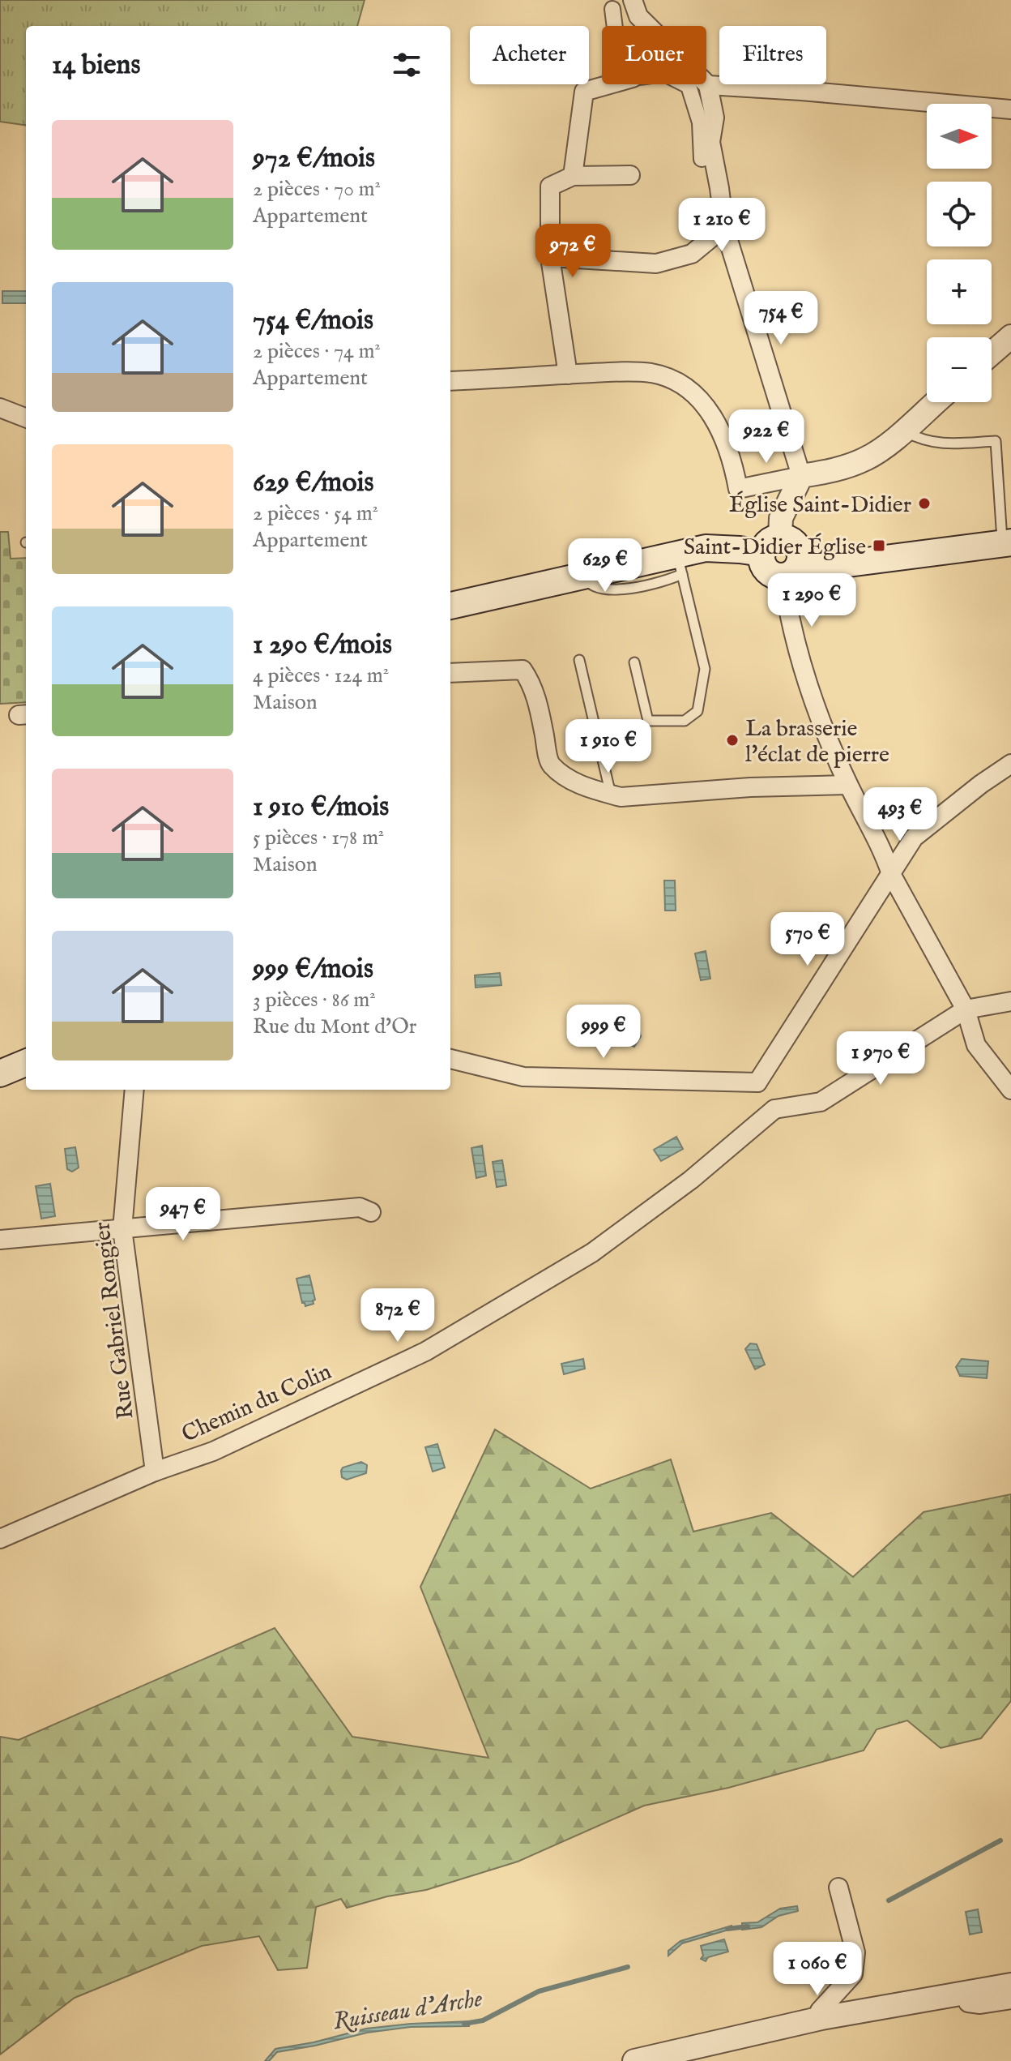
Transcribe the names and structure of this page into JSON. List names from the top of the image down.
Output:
{
  "streets": {
    "street": ["Rue Gabriel Rongier", "Chemin du Colin"]
  },
  "crossings": [
    ["Rue Gabriel Rongier", "Chemin du Colin"]
  ],
  "water": ["Ruisseau d'Arche"],
  "places": {
    "other": ["Église Saint-Didier", "La brasserie l'éclat de pierre"],
    "transit": ["Saint-Didier Église"]
  },
  "north": "right",
  "page": {
    "chip": ["Acheter", "Louer", "Filtres"],
    "heading": "14 biens",
    "map_buttons": ["+", "−"],
    "list": [
      {
        "name": "972 €/mois",
        "note": "2 pièces · 70 m² · Appartement"
      },
      {
        "name": "754 €/mois",
        "note": "2 pièces · 74 m² · Appartement"
      },
      {
        "name": "629 €/mois",
        "note": "2 pièces · 54 m² · Appartement"
      },
      {
        "name": "1 290 €/mois",
        "note": "4 pièces · 124 m² · Maison"
      },
      {
        "name": "1 910 €/mois",
        "note": "5 pièces · 178 m² · Maison"
      },
      {
        "name": "999 €/mois",
        "note": "3 pièces · 86 m² · Rue du Mont d'Or"
      }
    ],
    "price": [
      "1 210 €",
      "972 €",
      "754 €",
      "922 €",
      "629 €",
      "1 290 €",
      "1 910 €",
      "493 €",
      "570 €",
      "999 €",
      "1 970 €",
      "947 €",
      "872 €",
      "1 060 €"
    ]
  }
}
